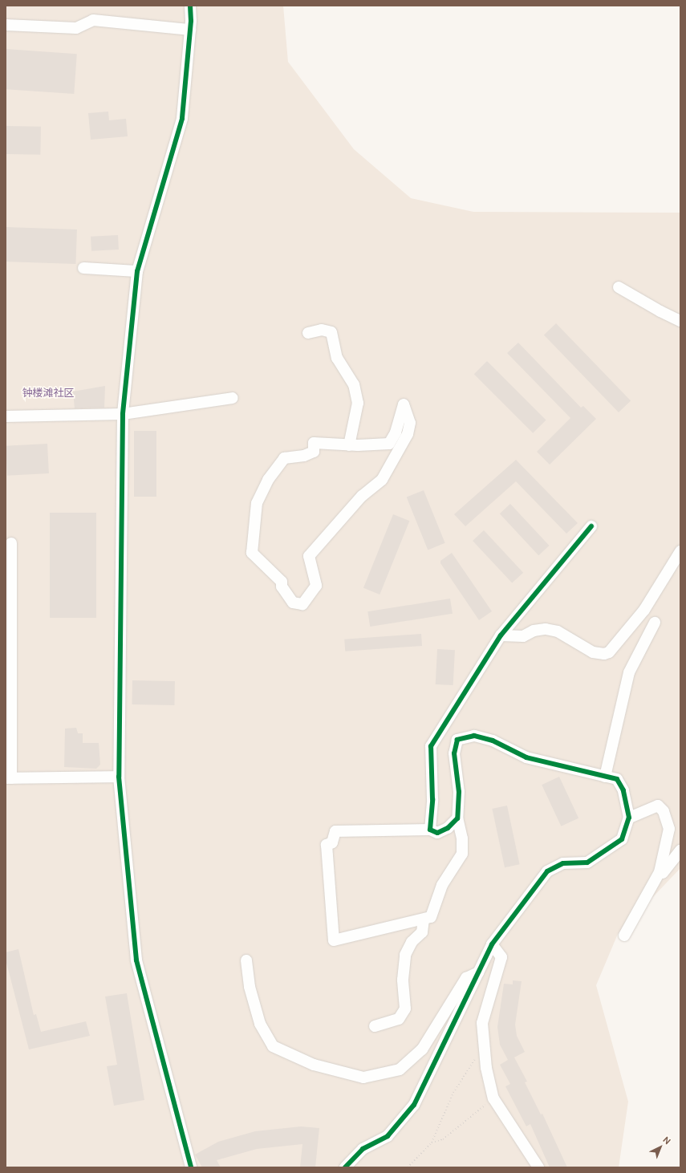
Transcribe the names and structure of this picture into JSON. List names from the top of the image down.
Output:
{
  "districts": ["钟楼滩社区"],
  "north": "top right"
}
